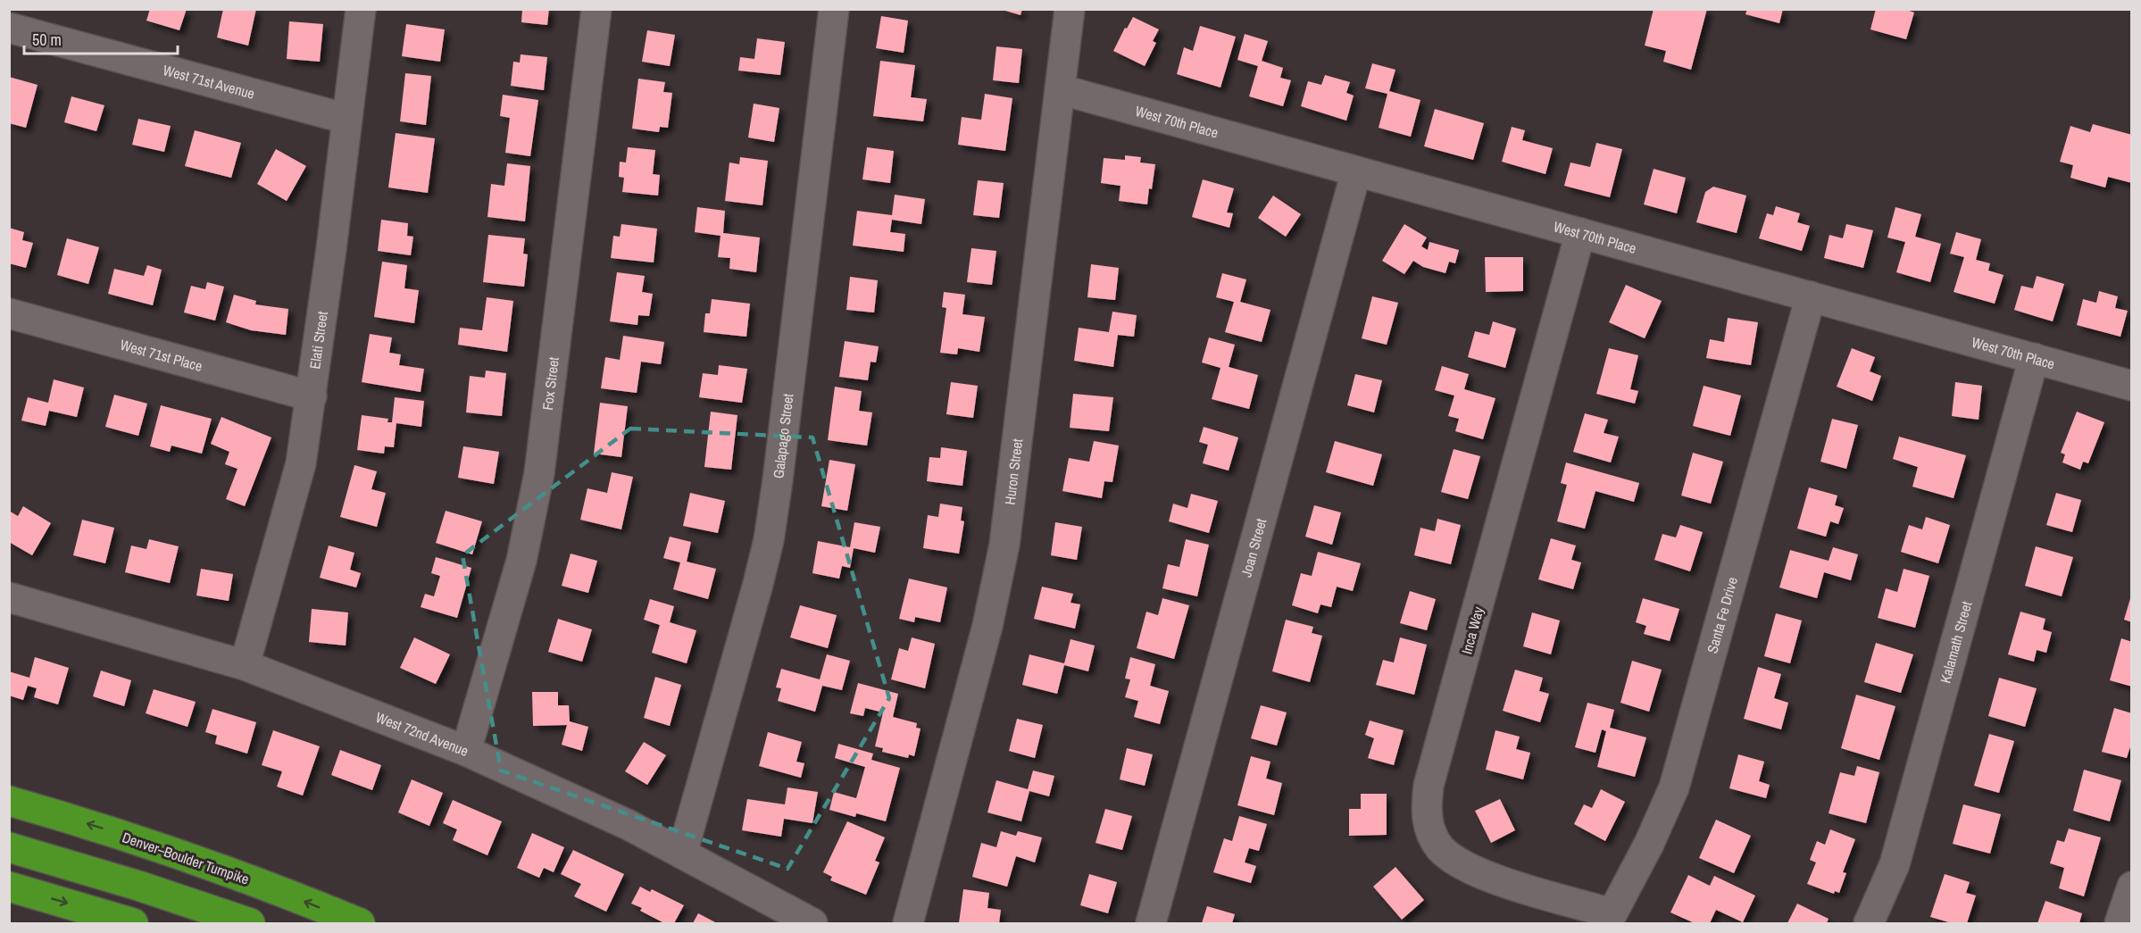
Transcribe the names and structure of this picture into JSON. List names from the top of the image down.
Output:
{
  "streets": {
    "highway": ["Denver–Boulder Turnpike"],
    "street": [
      "West 71st Avenue",
      "West 70th Place",
      "Elati Street",
      "West 71st Place",
      "Fox Street",
      "Galapago Street",
      "Huron Street",
      "Joan Street",
      "Santa Fe Drive",
      "Inca Way",
      "Kalamath Street",
      "West 72nd Avenue"
    ]
  },
  "crossings": [
    ["West 71st Avenue", "Elati Street"],
    ["West 70th Place", "Huron Street"],
    ["West 70th Place", "Joan Street"],
    ["West 70th Place", "Santa Fe Drive"],
    ["West 70th Place", "Inca Way"],
    ["West 70th Place", "Kalamath Street"],
    ["Elati Street", "West 71st Place"],
    ["Elati Street", "West 72nd Avenue"],
    ["Fox Street", "West 72nd Avenue"],
    ["Galapago Street", "West 72nd Avenue"],
    ["Santa Fe Drive", "Inca Way"]
  ],
  "scale_bar": "50 m"
}
